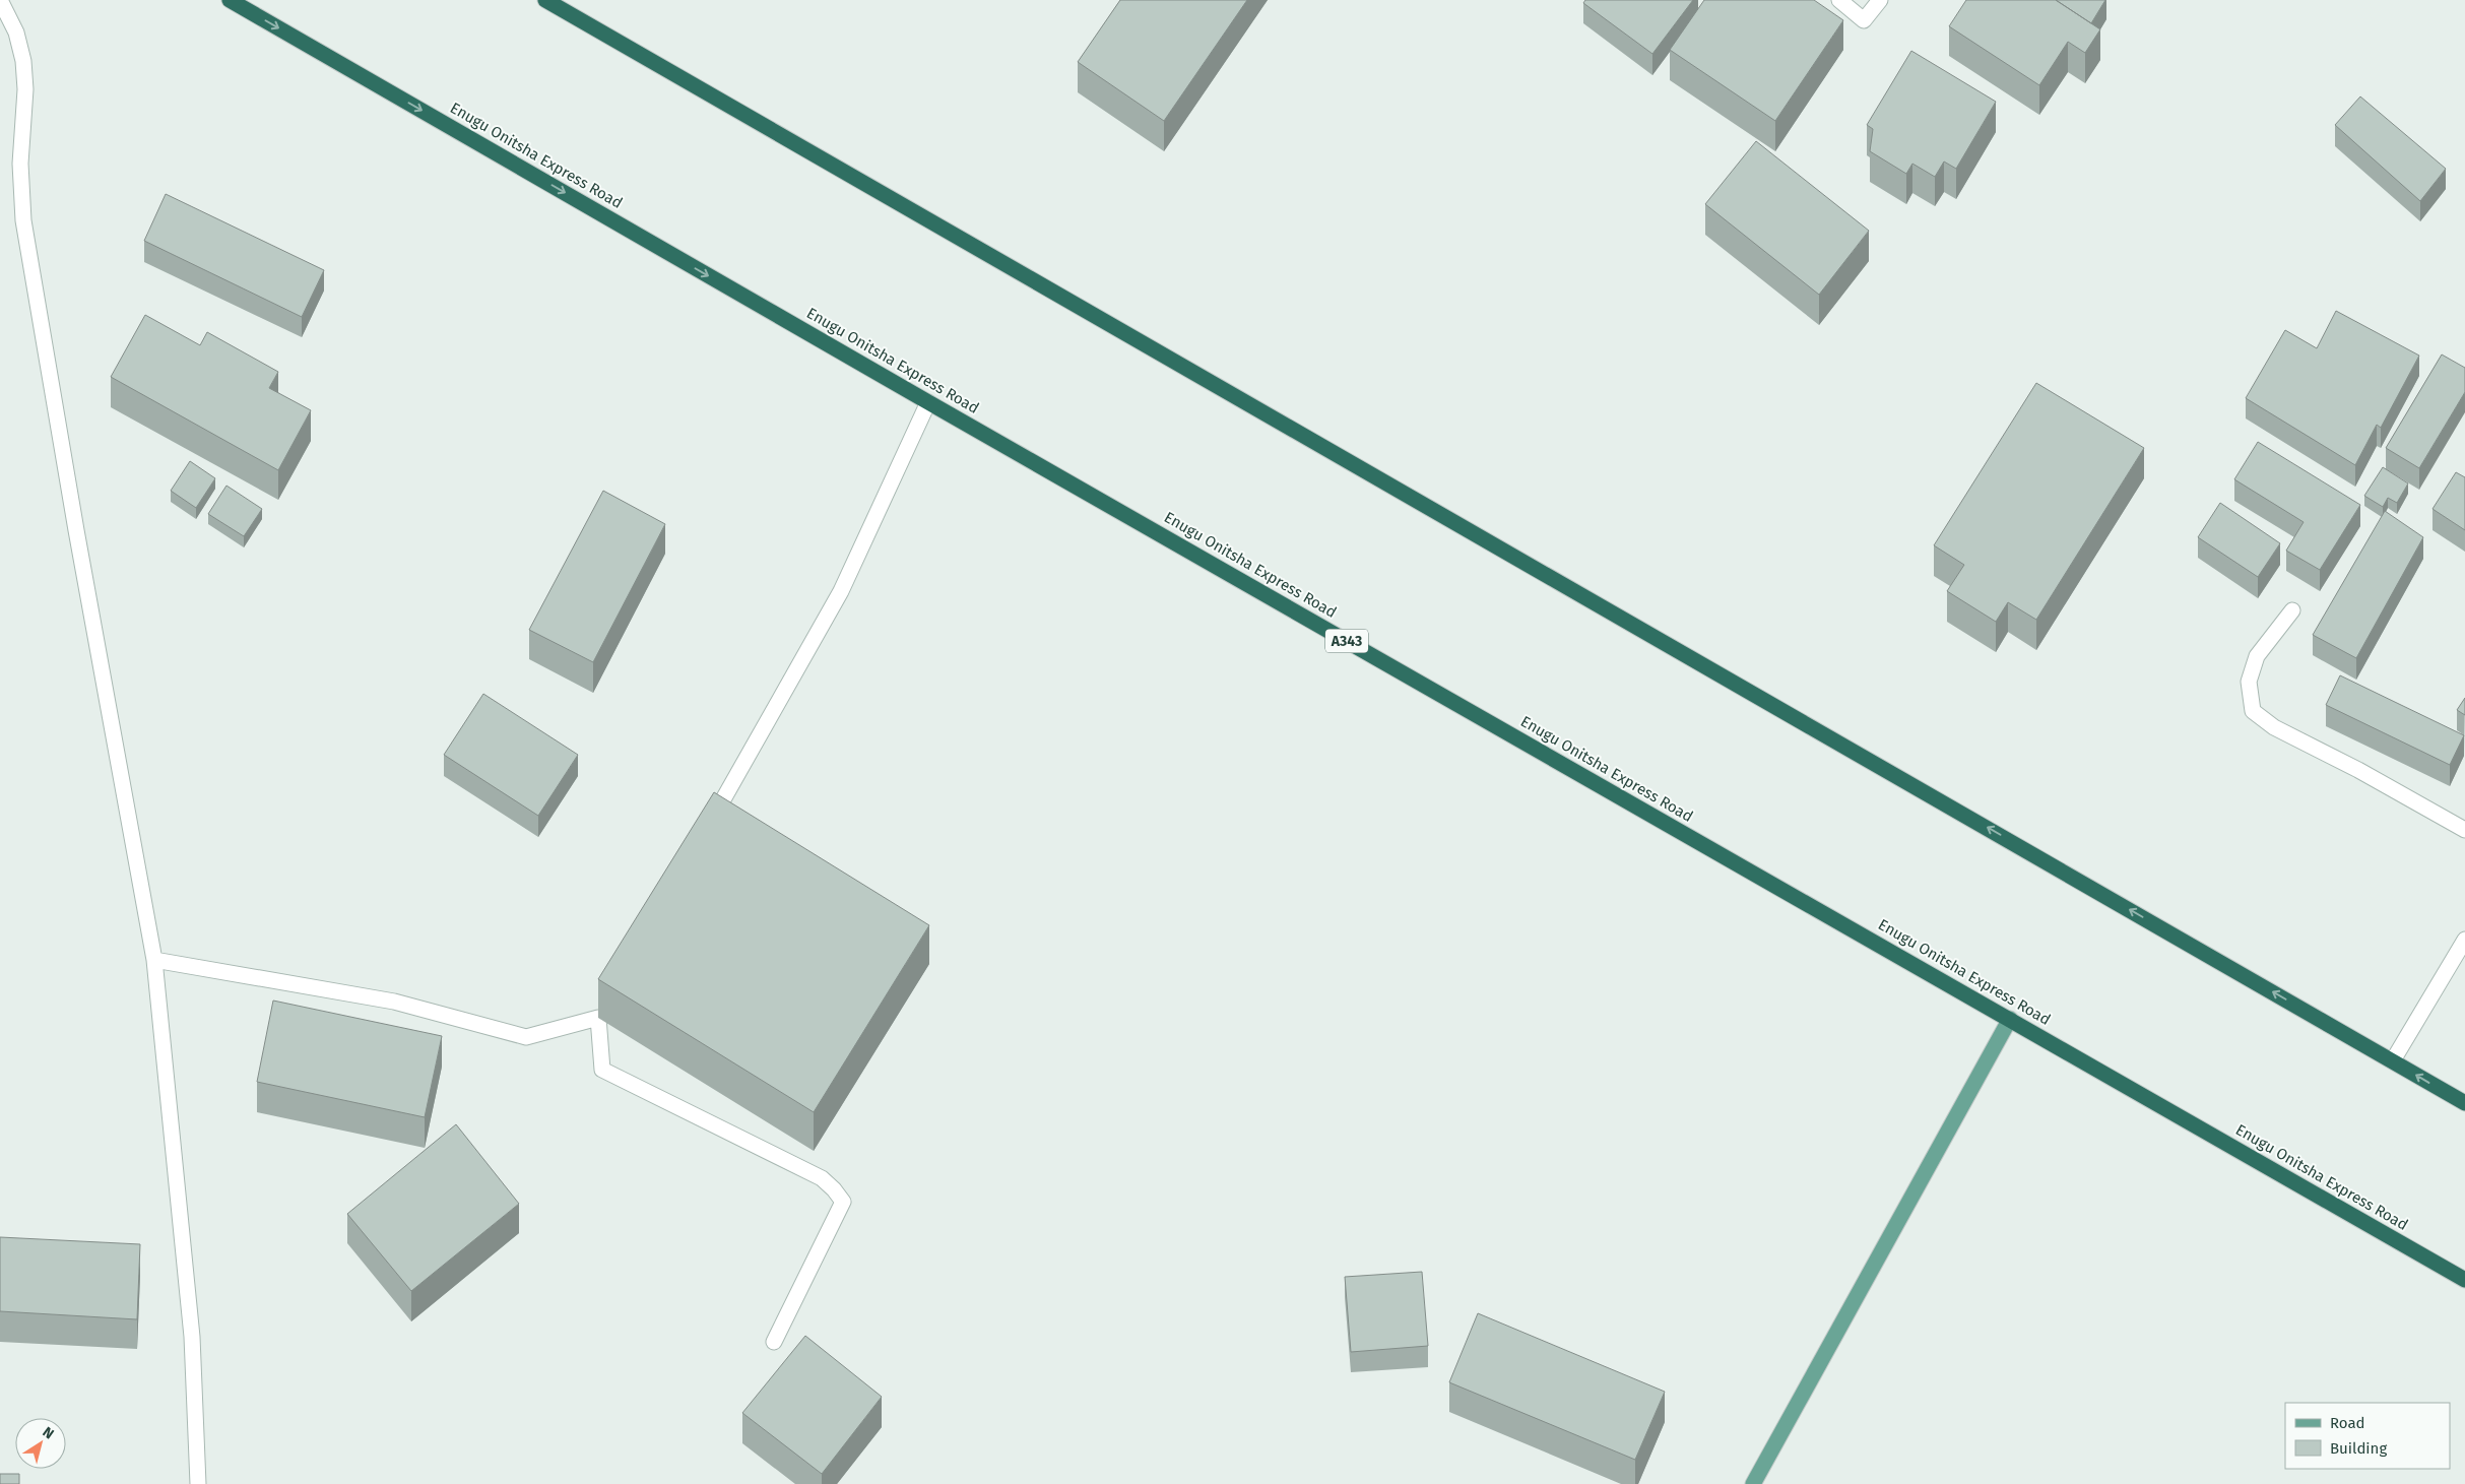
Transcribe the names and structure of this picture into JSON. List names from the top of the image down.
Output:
{
  "streets": {
    "highway": ["Enugu Onitsha Express Road", "A343"]
  },
  "legend": ["Road", "Building"],
  "north": "top right"
}
